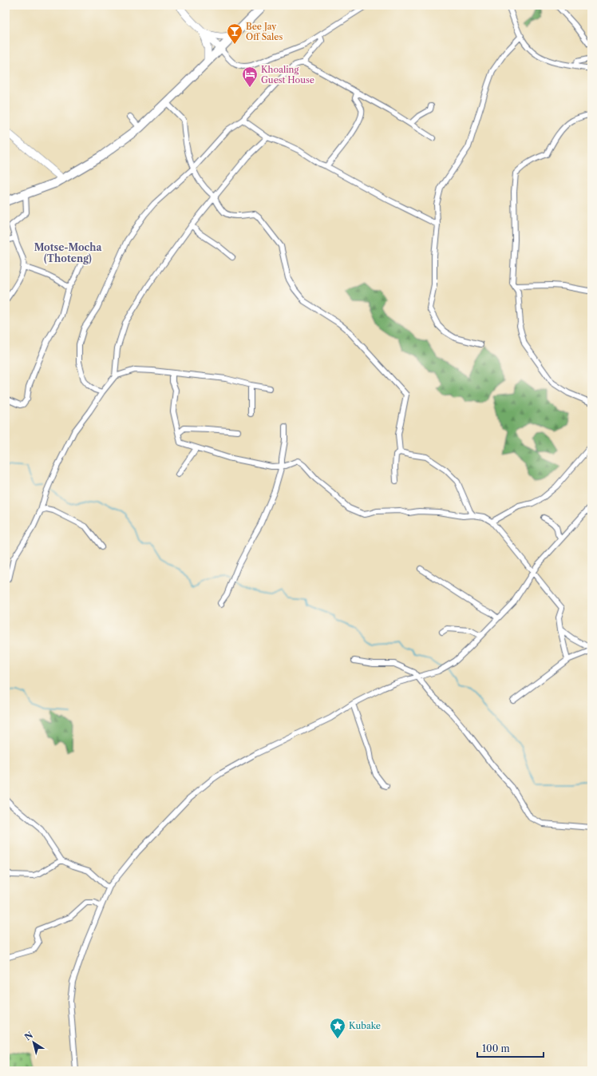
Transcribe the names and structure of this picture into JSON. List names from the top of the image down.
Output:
{
  "districts": ["Motse-Mocha (Thoteng)"],
  "places": {
    "bar": ["Bee Jay Off Sales"],
    "hotel": ["Khoaling Guest House"],
    "place": ["Kubake"]
  },
  "scale_bar": "100 m",
  "north": "top left"
}
